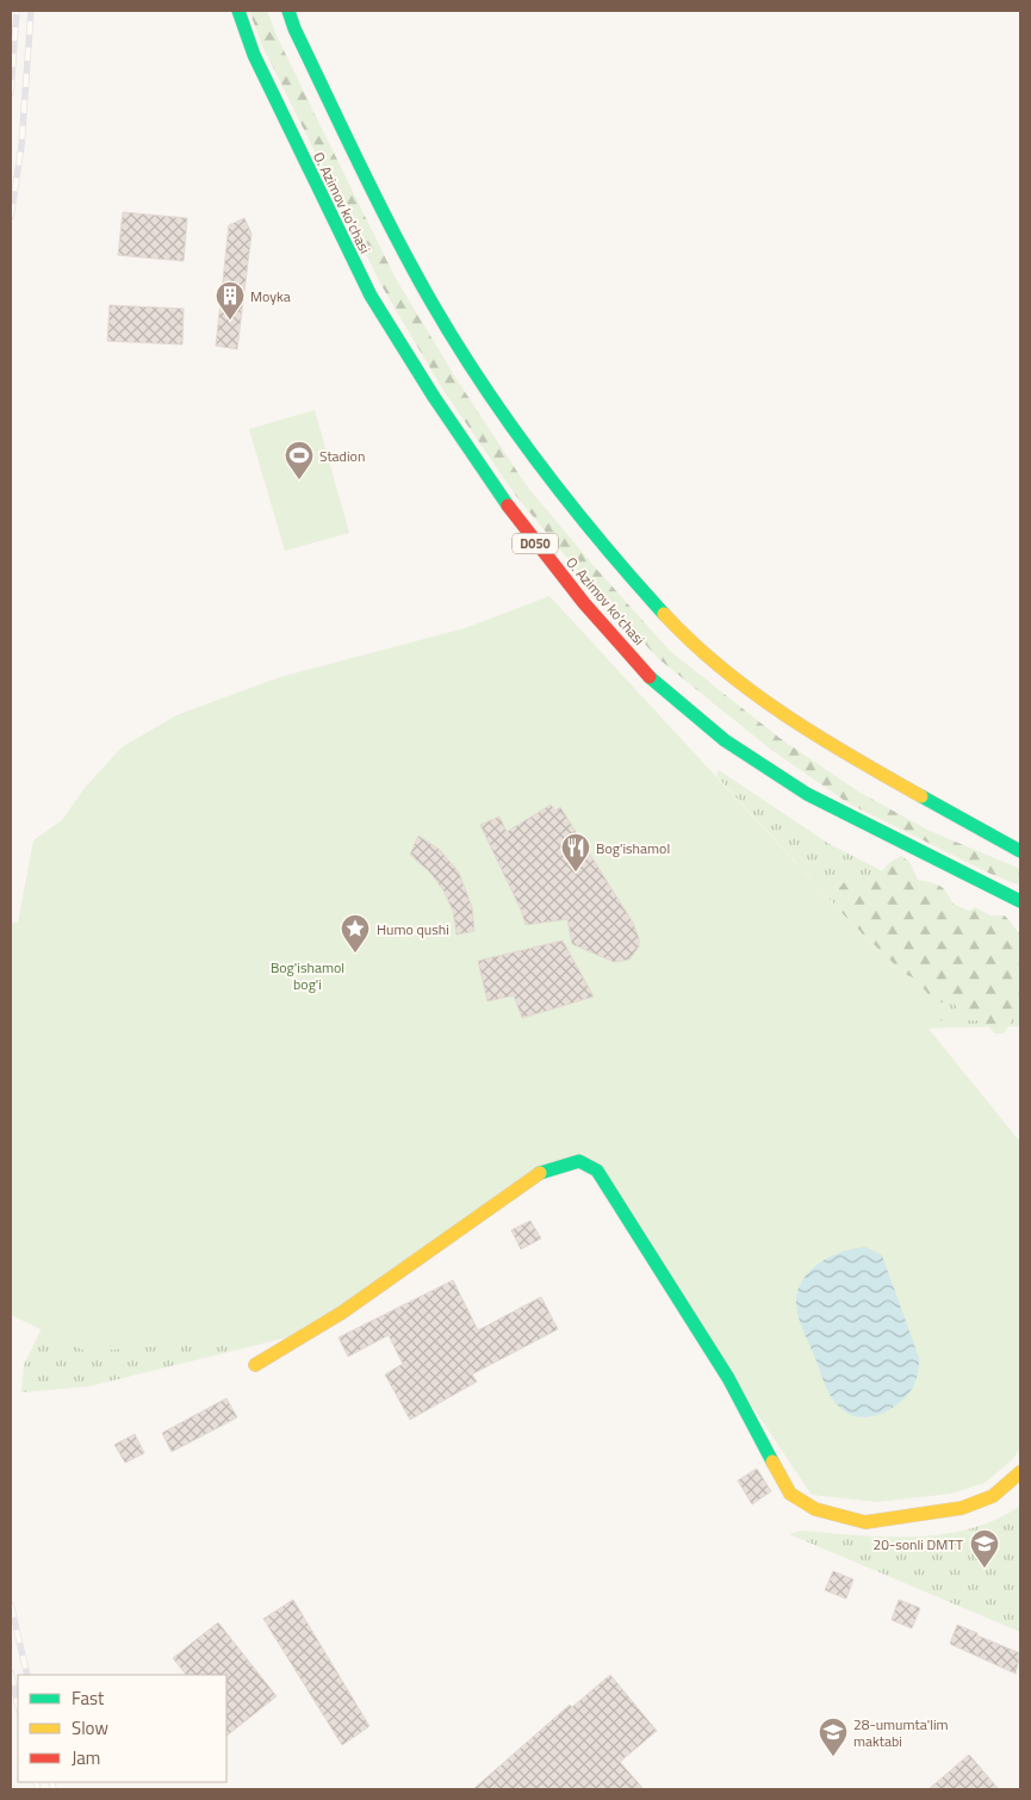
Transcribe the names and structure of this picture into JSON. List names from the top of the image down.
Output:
{
  "streets": {
    "main road": ["O. Azimov ko'chasi", "D050"]
  },
  "parks": ["Bog'ishamol bog'i"],
  "places": {
    "building": ["Moyka"],
    "sports": ["Stadion"],
    "restaurant": ["Bog'ishamol"],
    "place": ["Humo qushi"],
    "school or university": ["20-sonli DMTT", "28-umumta'lim maktabi"]
  },
  "legend": ["Fast", "Slow", "Jam"]
}
